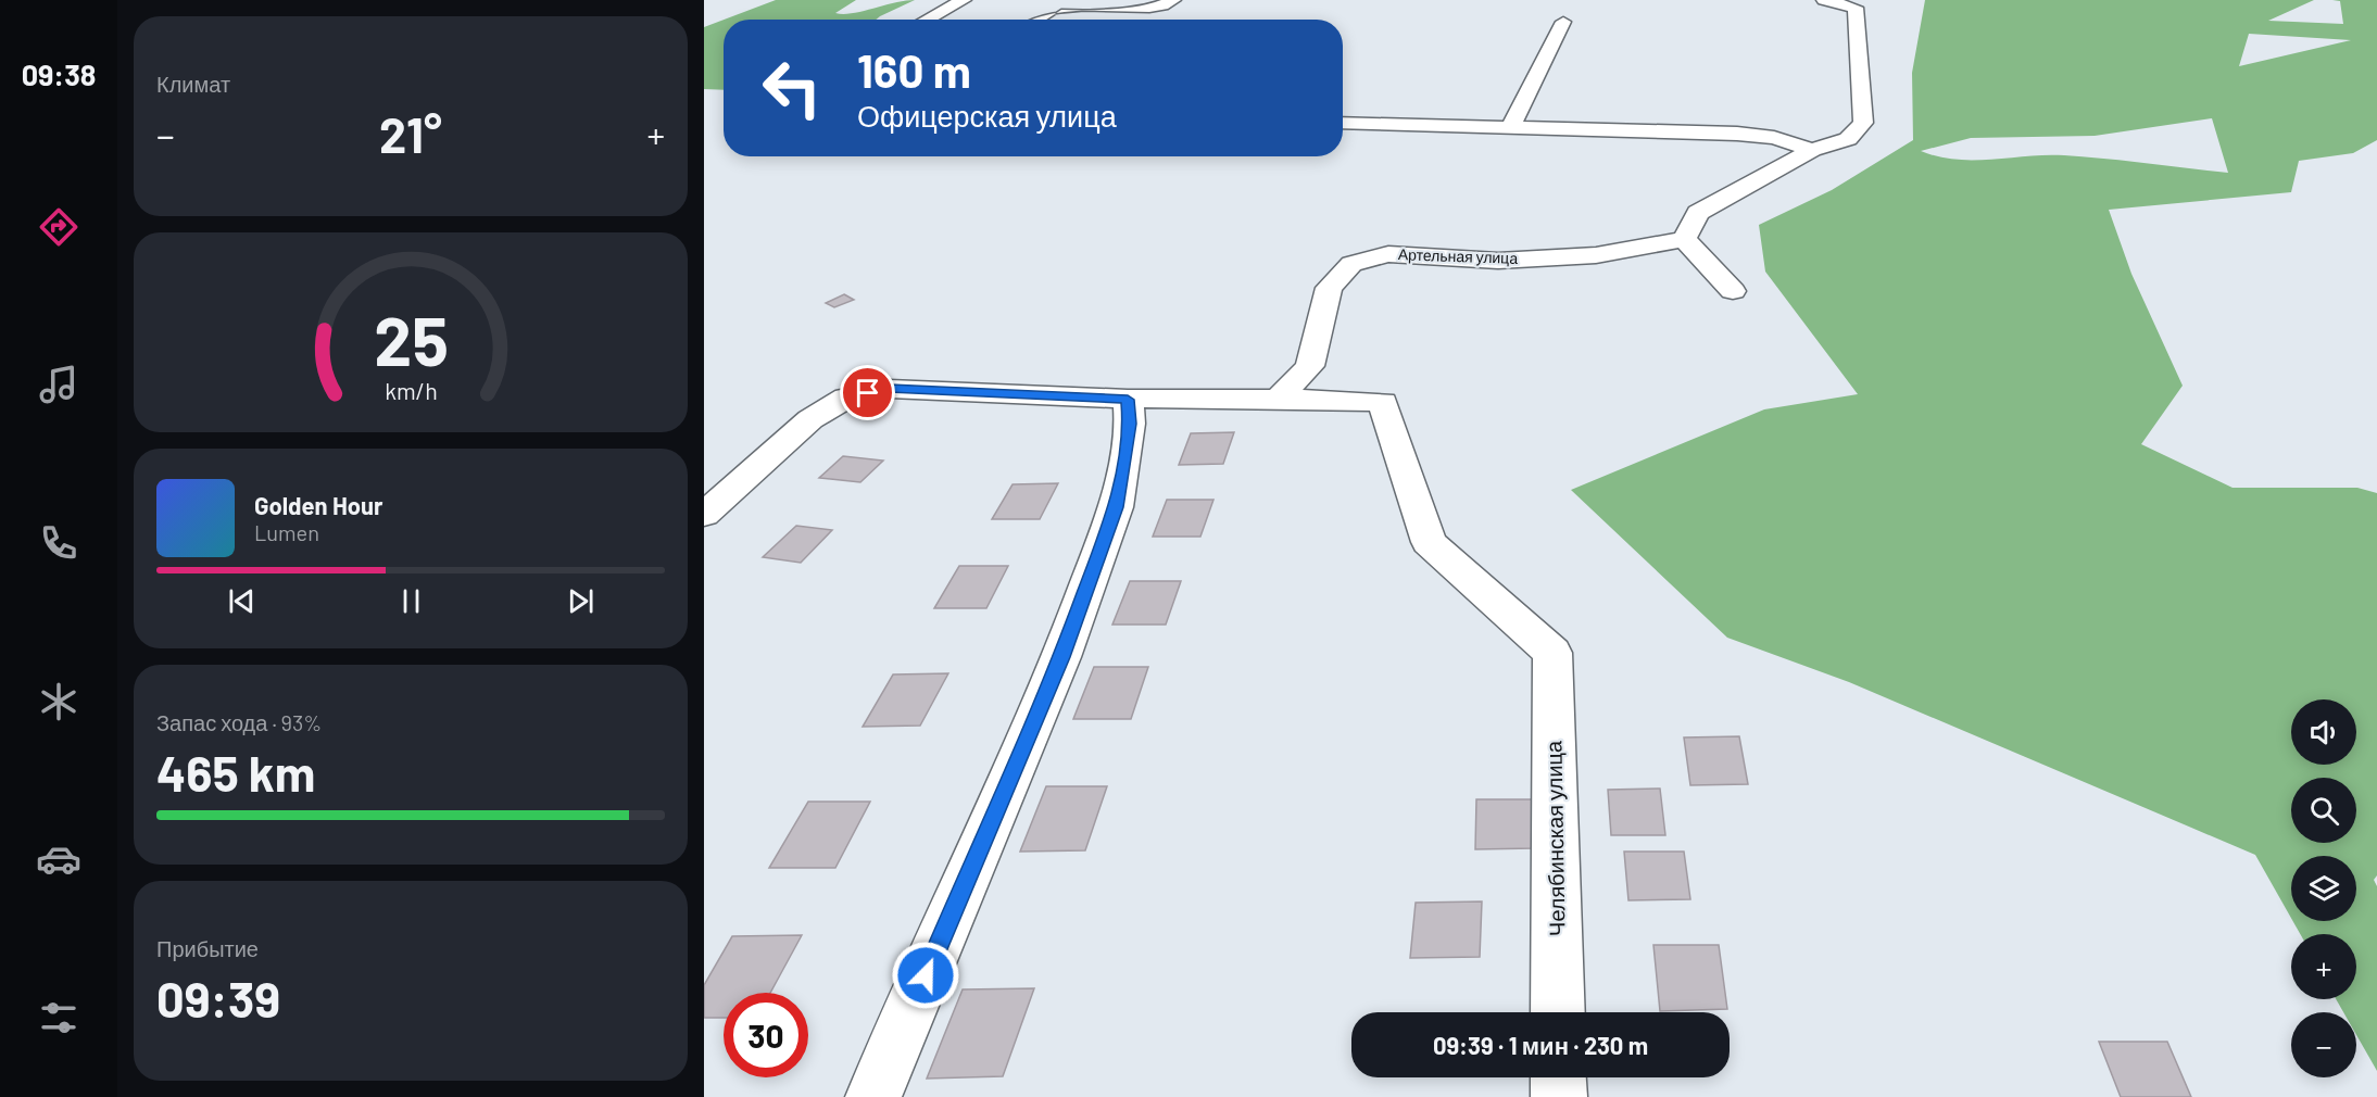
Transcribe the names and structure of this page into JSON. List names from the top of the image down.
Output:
{
  "streets": {
    "street": ["Артельная улица", "Челябинская улица"]
  },
  "crossings": [
    ["Артельная улица", "Челябинская улица"]
  ],
  "page": {
    "tabs": "09:38",
    "tile": [
      "Климат",
      ["Запас хода · 93%", "465 km"],
      ["Прибытие", "09:39"]
    ],
    "turn": ["160 m", "Офицерская улица"],
    "heat": ["−", "21°", "+"],
    "song": ["Golden Hour", "Lumen"],
    "map_buttons": ["+", "−"],
    "limit": "30",
    "trip": "09:39 · 1 мин · 230 m",
    "gauge": ["25", "km/h"]
  }
}
